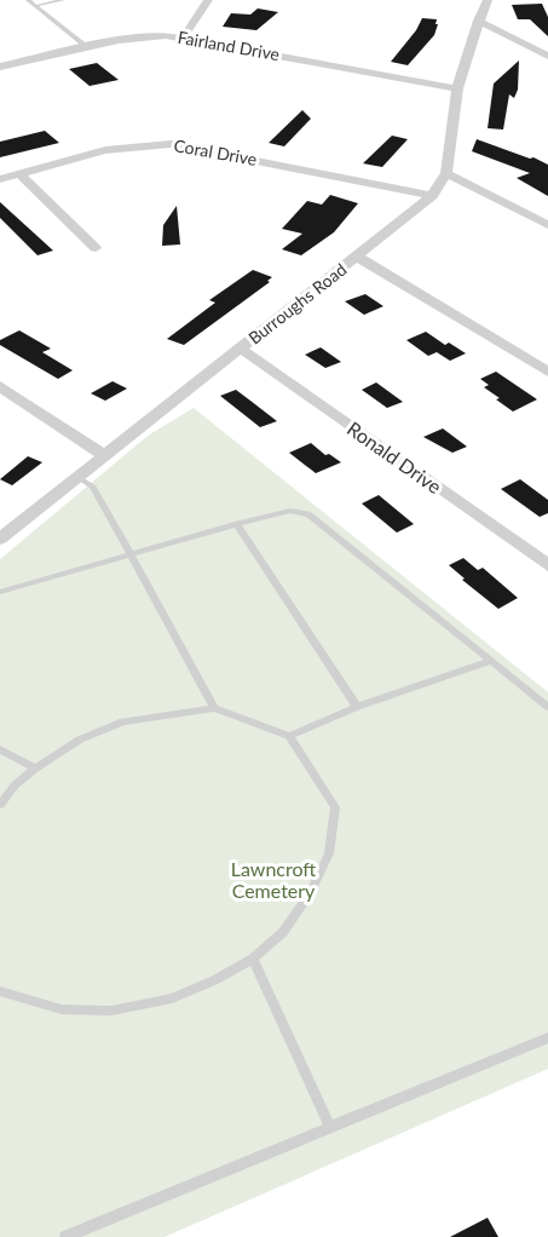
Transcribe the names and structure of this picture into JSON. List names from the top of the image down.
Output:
{
  "streets": {
    "street": [
      "Fairland Drive",
      "Coral Drive",
      "Burroughs Road",
      "Ronald Drive"
    ]
  },
  "crossings": [
    ["Fairland Drive", "Burroughs Road"],
    ["Coral Drive", "Burroughs Road"],
    ["Burroughs Road", "Ronald Drive"]
  ],
  "parks": ["Lawncroft Cemetery"]
}
